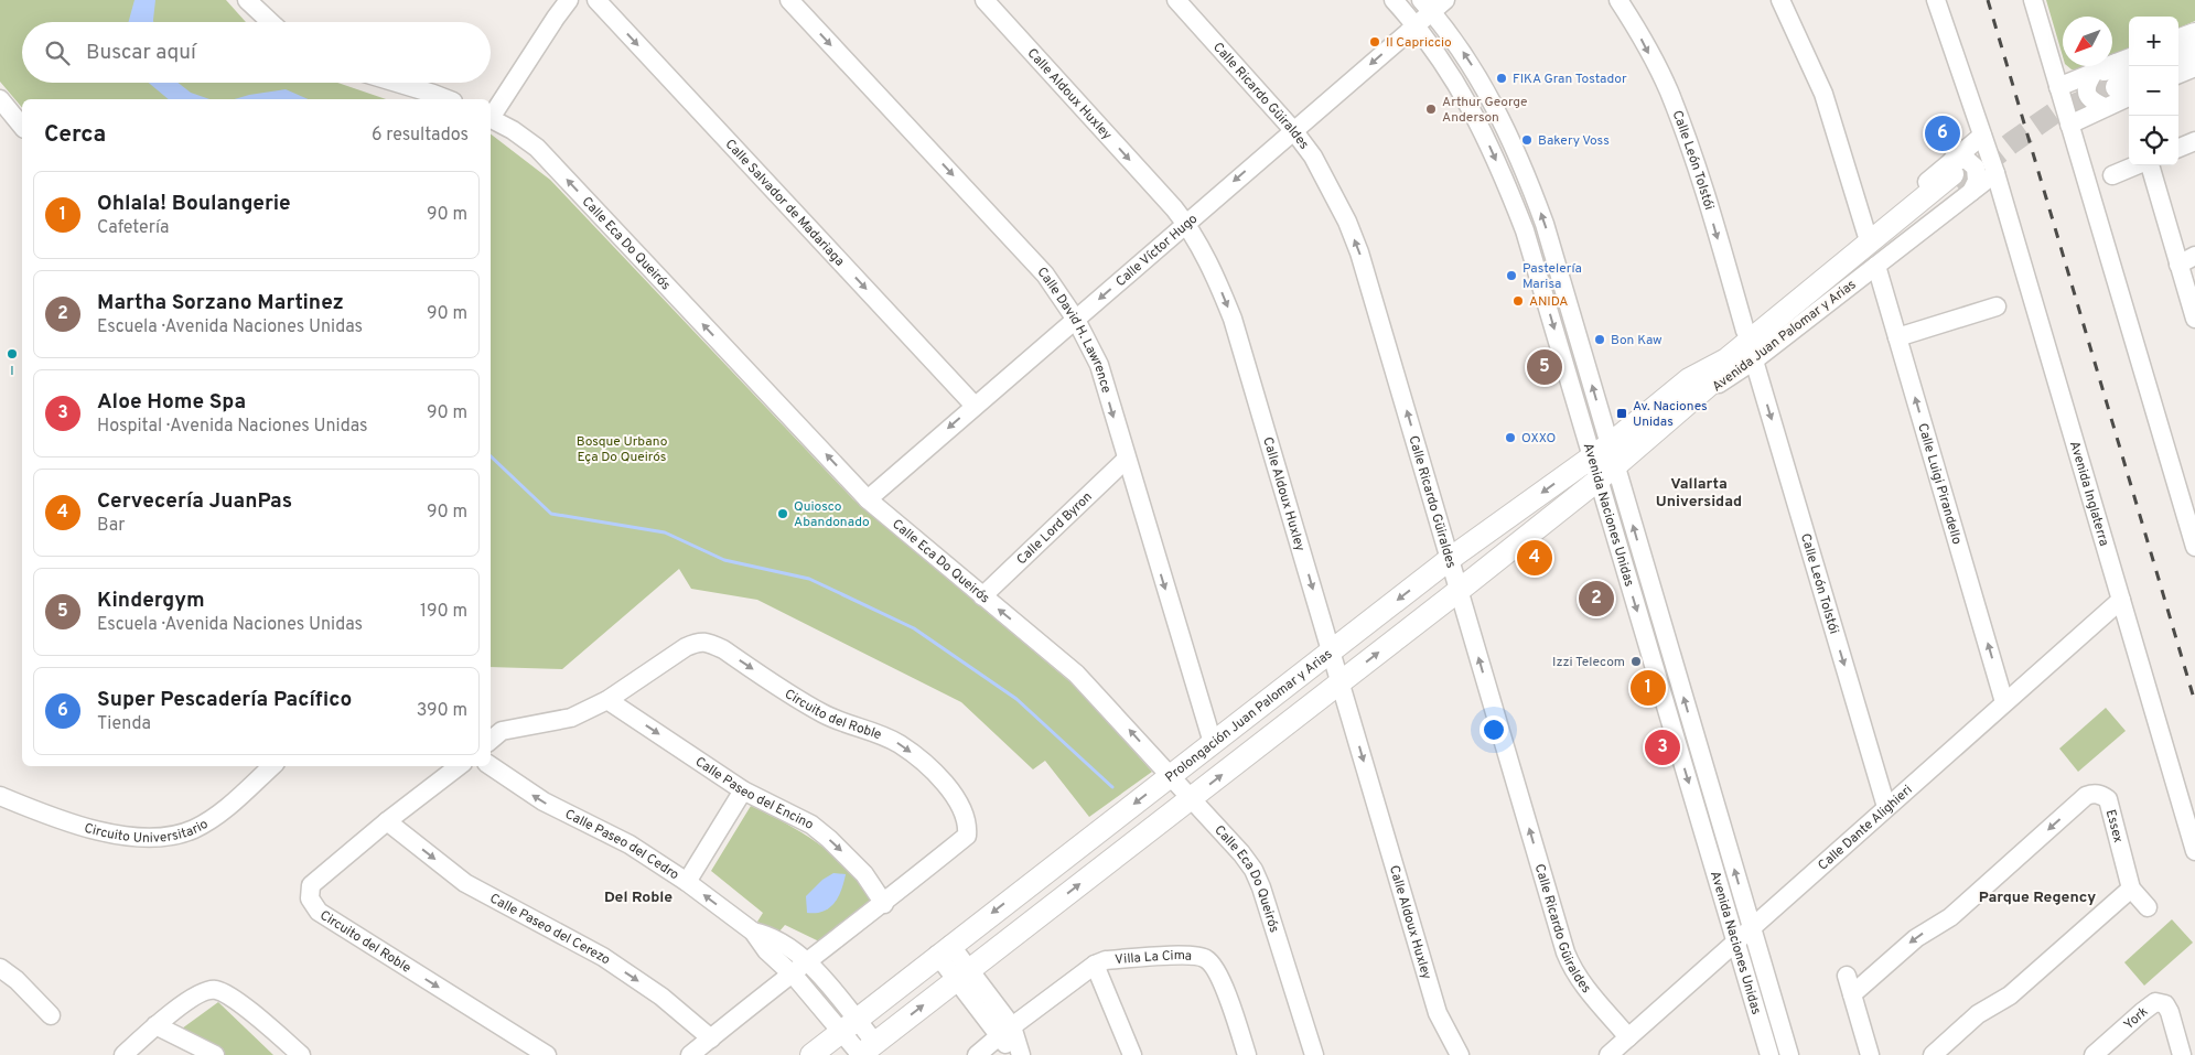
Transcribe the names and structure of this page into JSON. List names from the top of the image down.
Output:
{
  "streets": {
    "main road": ["Avenida Juan Palomar y Arias", "Prolongación Juan Palomar y Arias"],
    "street": [
      "Calle Aldoux Huxley",
      "Calle Ricardo Güiraldes",
      "Calle León Tolstói",
      "Calle Salvador de Madariaga",
      "Calle Eca Do Queirós",
      "Calle Víctor Hugo",
      "Calle David H. Lawrence",
      "Calle Luigi Pirandello",
      "Avenida Inglaterra",
      "Avenida Naciones Unidas",
      "Calle Lord Byron",
      "Circuito del Roble",
      "Calle Paseo del Encino",
      "Circuito Universitario",
      "Essex",
      "Calle Dante Alighieri",
      "Calle Paseo del Cedro",
      "Calle Paseo del Cerezo",
      "Villa La Cima",
      "York"
    ]
  },
  "crossings": [
    ["Calle Aldoux Huxley", "Calle Víctor Hugo"],
    ["Calle Aldoux Huxley", "Prolongación Juan Palomar y Arias"],
    ["Calle Ricardo Güiraldes", "Calle Víctor Hugo"],
    ["Calle Ricardo Güiraldes", "Prolongación Juan Palomar y Arias"],
    ["Calle Ricardo Güiraldes", "Calle Dante Alighieri"],
    ["Calle León Tolstói", "Avenida Juan Palomar y Arias"],
    ["Calle León Tolstói", "Calle Dante Alighieri"],
    ["Calle Salvador de Madariaga", "Calle Víctor Hugo"],
    ["Calle Eca Do Queirós", "Calle Víctor Hugo"],
    ["Calle Eca Do Queirós", "Calle Lord Byron"],
    ["Calle Eca Do Queirós", "Prolongación Juan Palomar y Arias"],
    ["Calle Víctor Hugo", "Calle David H. Lawrence"],
    ["Calle Víctor Hugo", "Avenida Naciones Unidas"],
    ["Calle David H. Lawrence", "Calle Lord Byron"],
    ["Calle David H. Lawrence", "Prolongación Juan Palomar y Arias"],
    ["Avenida Juan Palomar y Arias", "Calle Luigi Pirandello"],
    ["Avenida Juan Palomar y Arias", "Avenida Inglaterra"],
    ["Avenida Juan Palomar y Arias", "Prolongación Juan Palomar y Arias"],
    ["Calle Luigi Pirandello", "Calle Dante Alighieri"],
    ["Avenida Inglaterra", "Calle Dante Alighieri"],
    ["Avenida Naciones Unidas", "Prolongación Juan Palomar y Arias"],
    ["Avenida Naciones Unidas", "Calle Dante Alighieri"],
    ["Circuito del Roble", "Calle Paseo del Encino"],
    ["Circuito del Roble", "Calle Paseo del Cedro"],
    ["Circuito del Roble", "Calle Paseo del Cerezo"]
  ],
  "one_way": [
    "Calle Aldoux Huxley",
    "Calle Ricardo Güiraldes",
    "Calle Salvador de Madariaga",
    "Calle Eca Do Queirós",
    "Calle Víctor Hugo",
    "Calle David H. Lawrence",
    "Calle Luigi Pirandello",
    "Calle Paseo del Encino",
    "Calle Paseo del Cedro",
    "Calle Paseo del Cerezo"
  ],
  "districts": ["Vallarta Universidad", "Del Roble", "Parque Regency"],
  "parks": ["Bosque Urbano Eça Do Queirós"],
  "places": {
    "other": [
      "Il Capriccio",
      "FIKA Gran Tostador",
      "Arthur George Anderson",
      "Bakery Voss",
      "Pastelería Marisa",
      "ANIDA",
      "Bon Kaw",
      "I",
      "OXXO",
      "Quiosco Abandonado",
      "Izzi Telecom"
    ],
    "transit": ["Av. Naciones Unidas"]
  },
  "north": "bottom left",
  "page": {
    "map_buttons": ["+", "−"],
    "search": "Buscar aquí",
    "heading": ["Cerca", "6 resultados"],
    "pins": [
      "6",
      "5",
      "4",
      "2",
      "1",
      "3"
    ],
    "list": [
      {
        "mark": "1",
        "name": "Ohlala! Boulangerie",
        "note": "Cafetería",
        "value": "90 m"
      },
      {
        "mark": "2",
        "name": "Martha Sorzano Martinez",
        "note": "Escuela · Avenida Naciones Unidas",
        "value": "90 m"
      },
      {
        "mark": "3",
        "name": "Aloe Home Spa",
        "note": "Hospital · Avenida Naciones Unidas",
        "value": "90 m"
      },
      {
        "mark": "4",
        "name": "Cervecería JuanPas",
        "note": "Bar",
        "value": "90 m"
      },
      {
        "mark": "5",
        "name": "Kindergym",
        "note": "Escuela · Avenida Naciones Unidas",
        "value": "190 m"
      },
      {
        "mark": "6",
        "name": "Super Pescadería Pacífico",
        "note": "Tienda",
        "value": "390 m"
      }
    ]
  }
}
